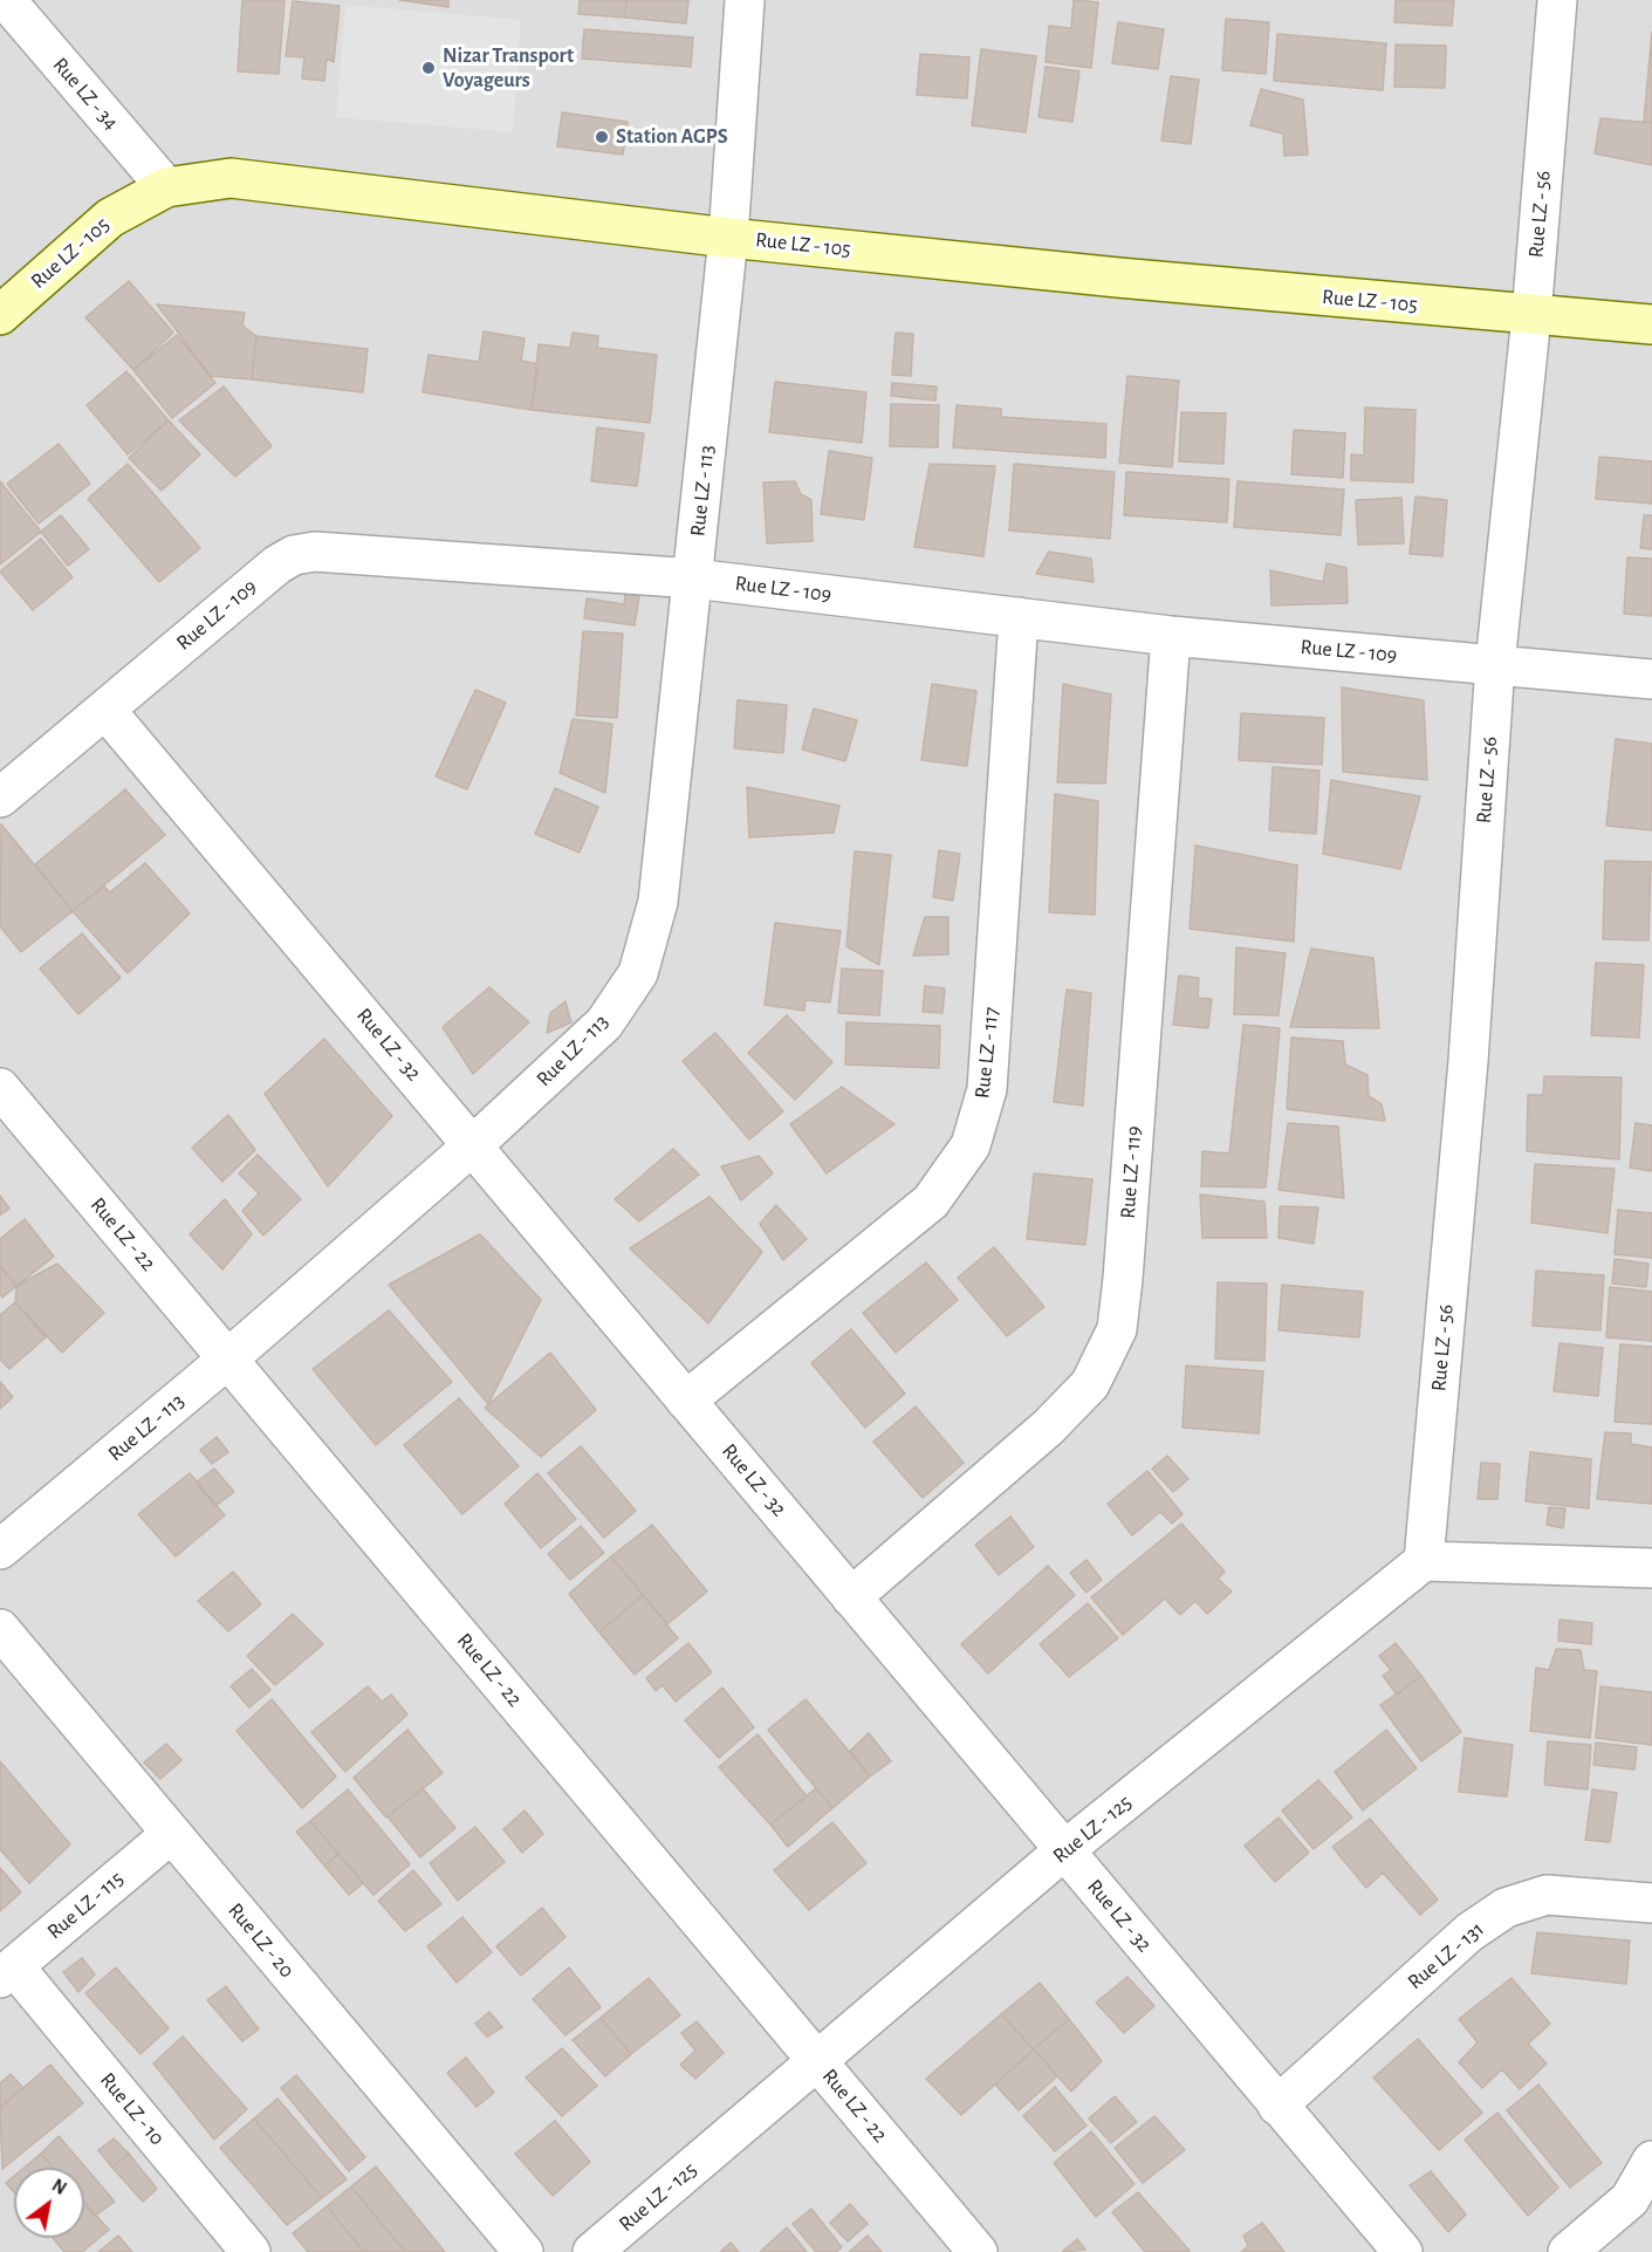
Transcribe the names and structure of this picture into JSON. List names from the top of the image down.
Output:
{
  "streets": {
    "main road": ["Rue LZ - 105"],
    "street": [
      "Rue LZ - 34",
      "Rue LZ - 56",
      "Rue LZ - 113",
      "Rue LZ - 109",
      "Rue LZ - 32",
      "Rue LZ - 117",
      "Rue LZ - 119",
      "Rue LZ - 22",
      "Rue LZ - 125",
      "Rue LZ - 115",
      "Rue LZ - 20",
      "Rue LZ - 131",
      "Rue LZ - 10"
    ]
  },
  "crossings": [
    ["Rue LZ - 34", "Rue LZ - 105"],
    ["Rue LZ - 56", "Rue LZ - 105"],
    ["Rue LZ - 56", "Rue LZ - 109"],
    ["Rue LZ - 56", "Rue LZ - 125"],
    ["Rue LZ - 105", "Rue LZ - 113"],
    ["Rue LZ - 113", "Rue LZ - 109"],
    ["Rue LZ - 113", "Rue LZ - 32"],
    ["Rue LZ - 113", "Rue LZ - 22"],
    ["Rue LZ - 109", "Rue LZ - 32"],
    ["Rue LZ - 109", "Rue LZ - 117"],
    ["Rue LZ - 109", "Rue LZ - 119"],
    ["Rue LZ - 32", "Rue LZ - 117"],
    ["Rue LZ - 32", "Rue LZ - 119"],
    ["Rue LZ - 32", "Rue LZ - 125"],
    ["Rue LZ - 32", "Rue LZ - 131"],
    ["Rue LZ - 22", "Rue LZ - 125"],
    ["Rue LZ - 115", "Rue LZ - 20"],
    ["Rue LZ - 115", "Rue LZ - 10"]
  ],
  "places": ["Nizar Transport Voyageurs", "Station AGPS"],
  "north": "top right"
}
